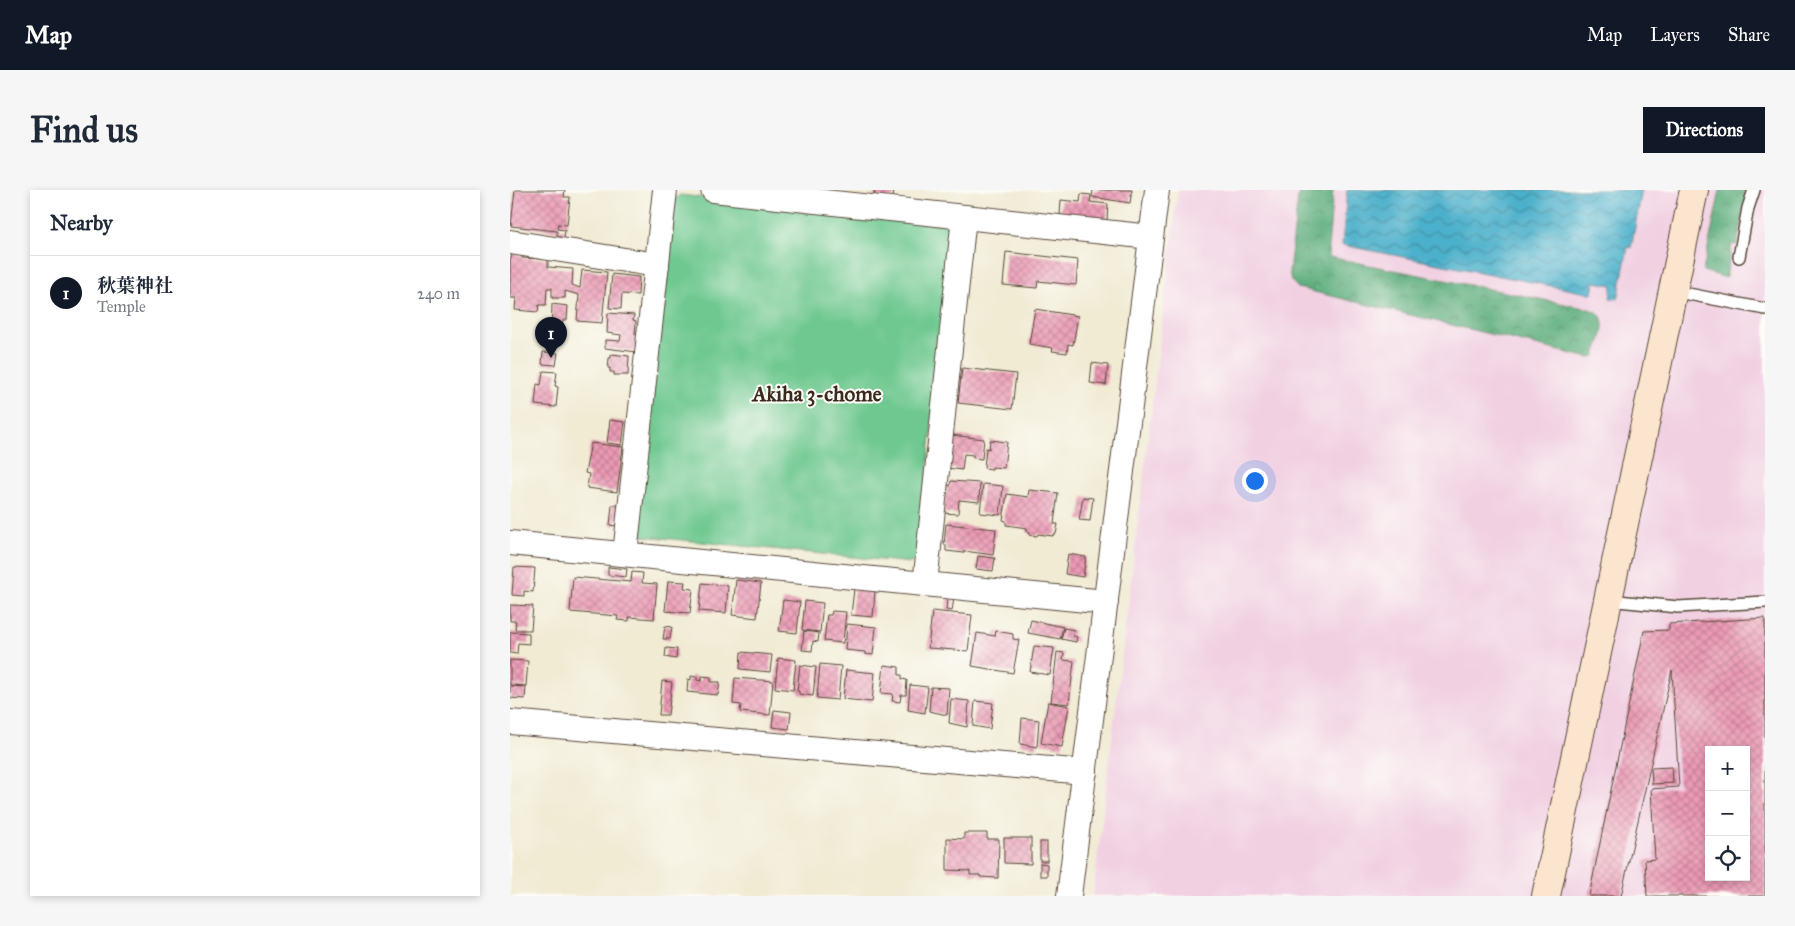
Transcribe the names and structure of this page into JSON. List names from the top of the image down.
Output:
{
  "districts": ["Akiha 3-chome"],
  "page": {
    "header": "Map",
    "nav": ["Map", "Layers", "Share"],
    "buttons": "Directions",
    "title": "Find us",
    "heading": "Nearby",
    "list": [
      {
        "mark": "1",
        "name": "秋葉神社",
        "note": "Temple",
        "value": "240 m"
      }
    ],
    "pins": "1",
    "map_buttons": ["+", "−"]
  }
}
